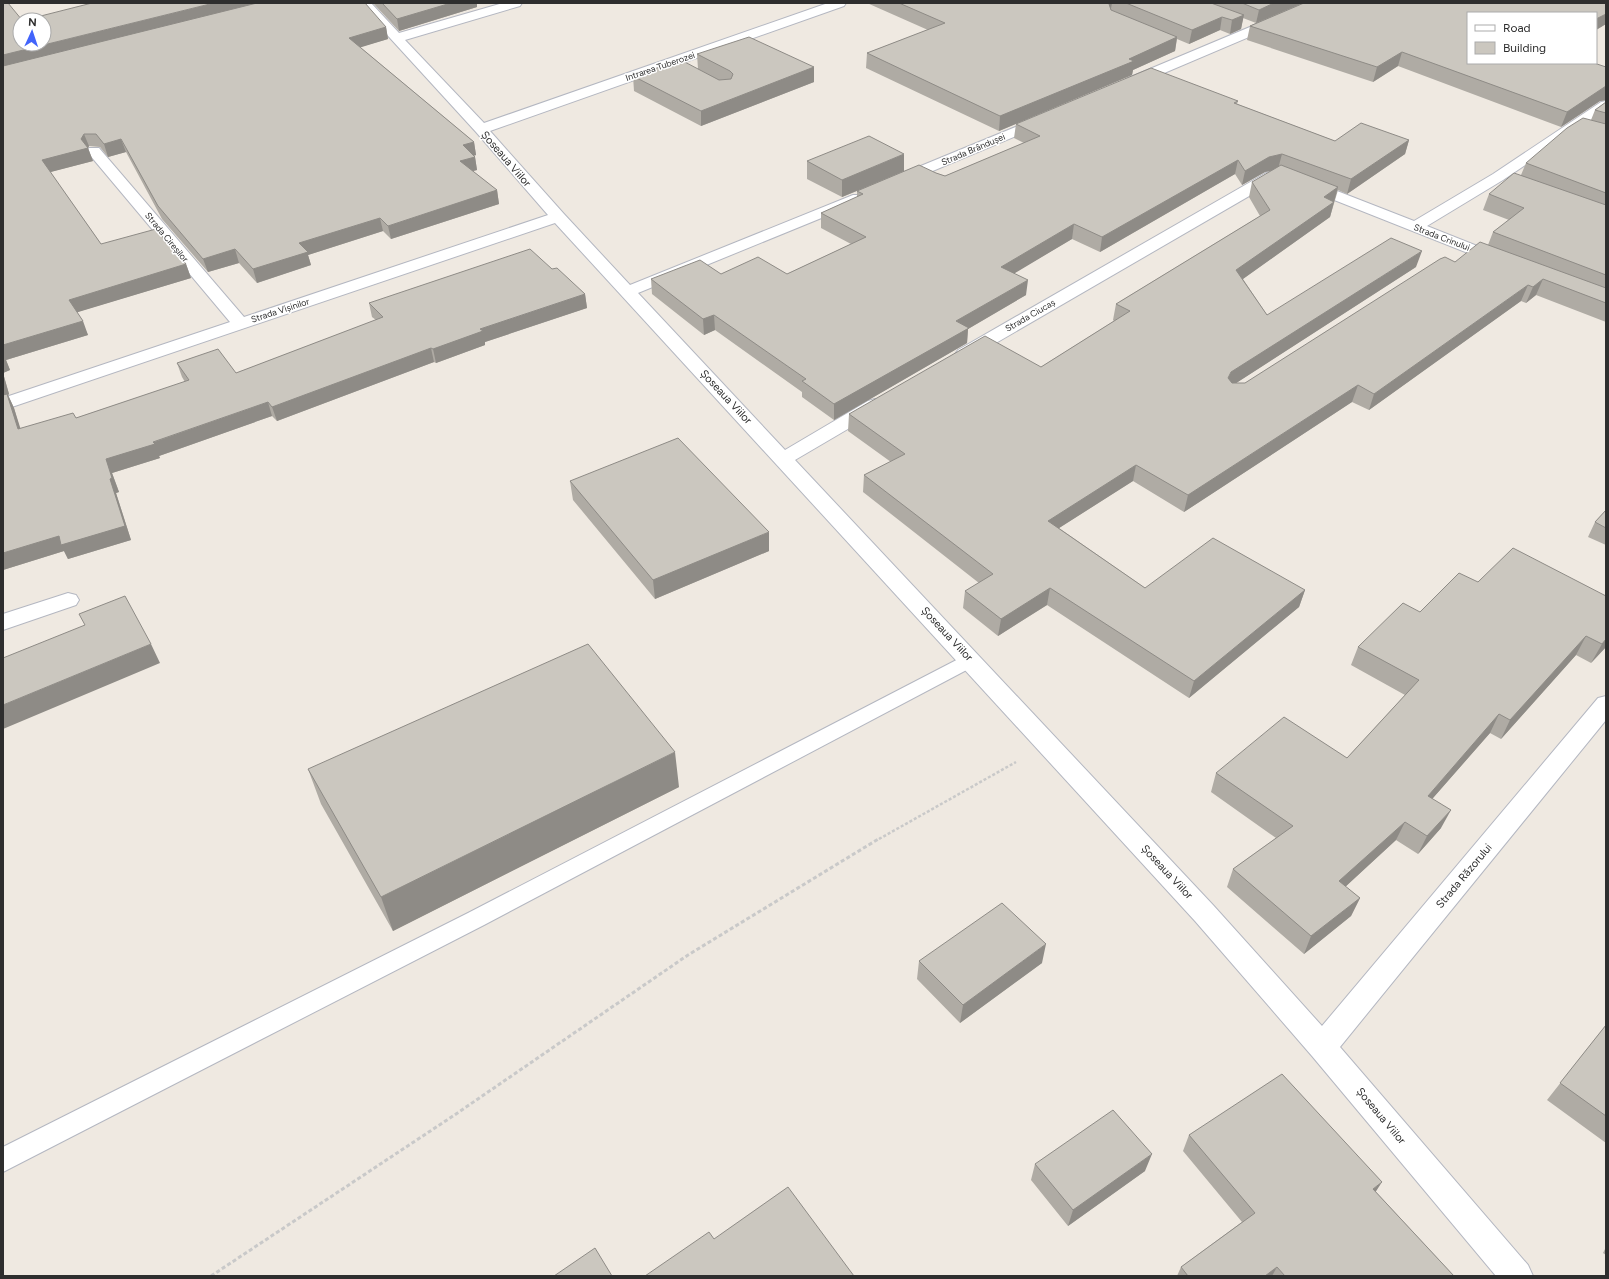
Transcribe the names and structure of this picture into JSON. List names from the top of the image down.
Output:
{
  "streets": {
    "street": [
      "Intrarea Tuberozei",
      "Strada Brândușei",
      "Șoseaua Viilor",
      "Strada Cireșilor",
      "Strada Crinului",
      "Strada Vișinilor",
      "Strada Ciucaș",
      "Strada Răzorului"
    ]
  },
  "crossings": [
    ["Intrarea Tuberozei", "Șoseaua Viilor"],
    ["Șoseaua Viilor", "Strada Vișinilor"],
    ["Șoseaua Viilor", "Strada Răzorului"],
    ["Strada Cireșilor", "Strada Vișinilor"],
    ["Strada Crinului", "Strada Ciucaș"]
  ],
  "legend": ["Road", "Building"],
  "north": "top"
}
